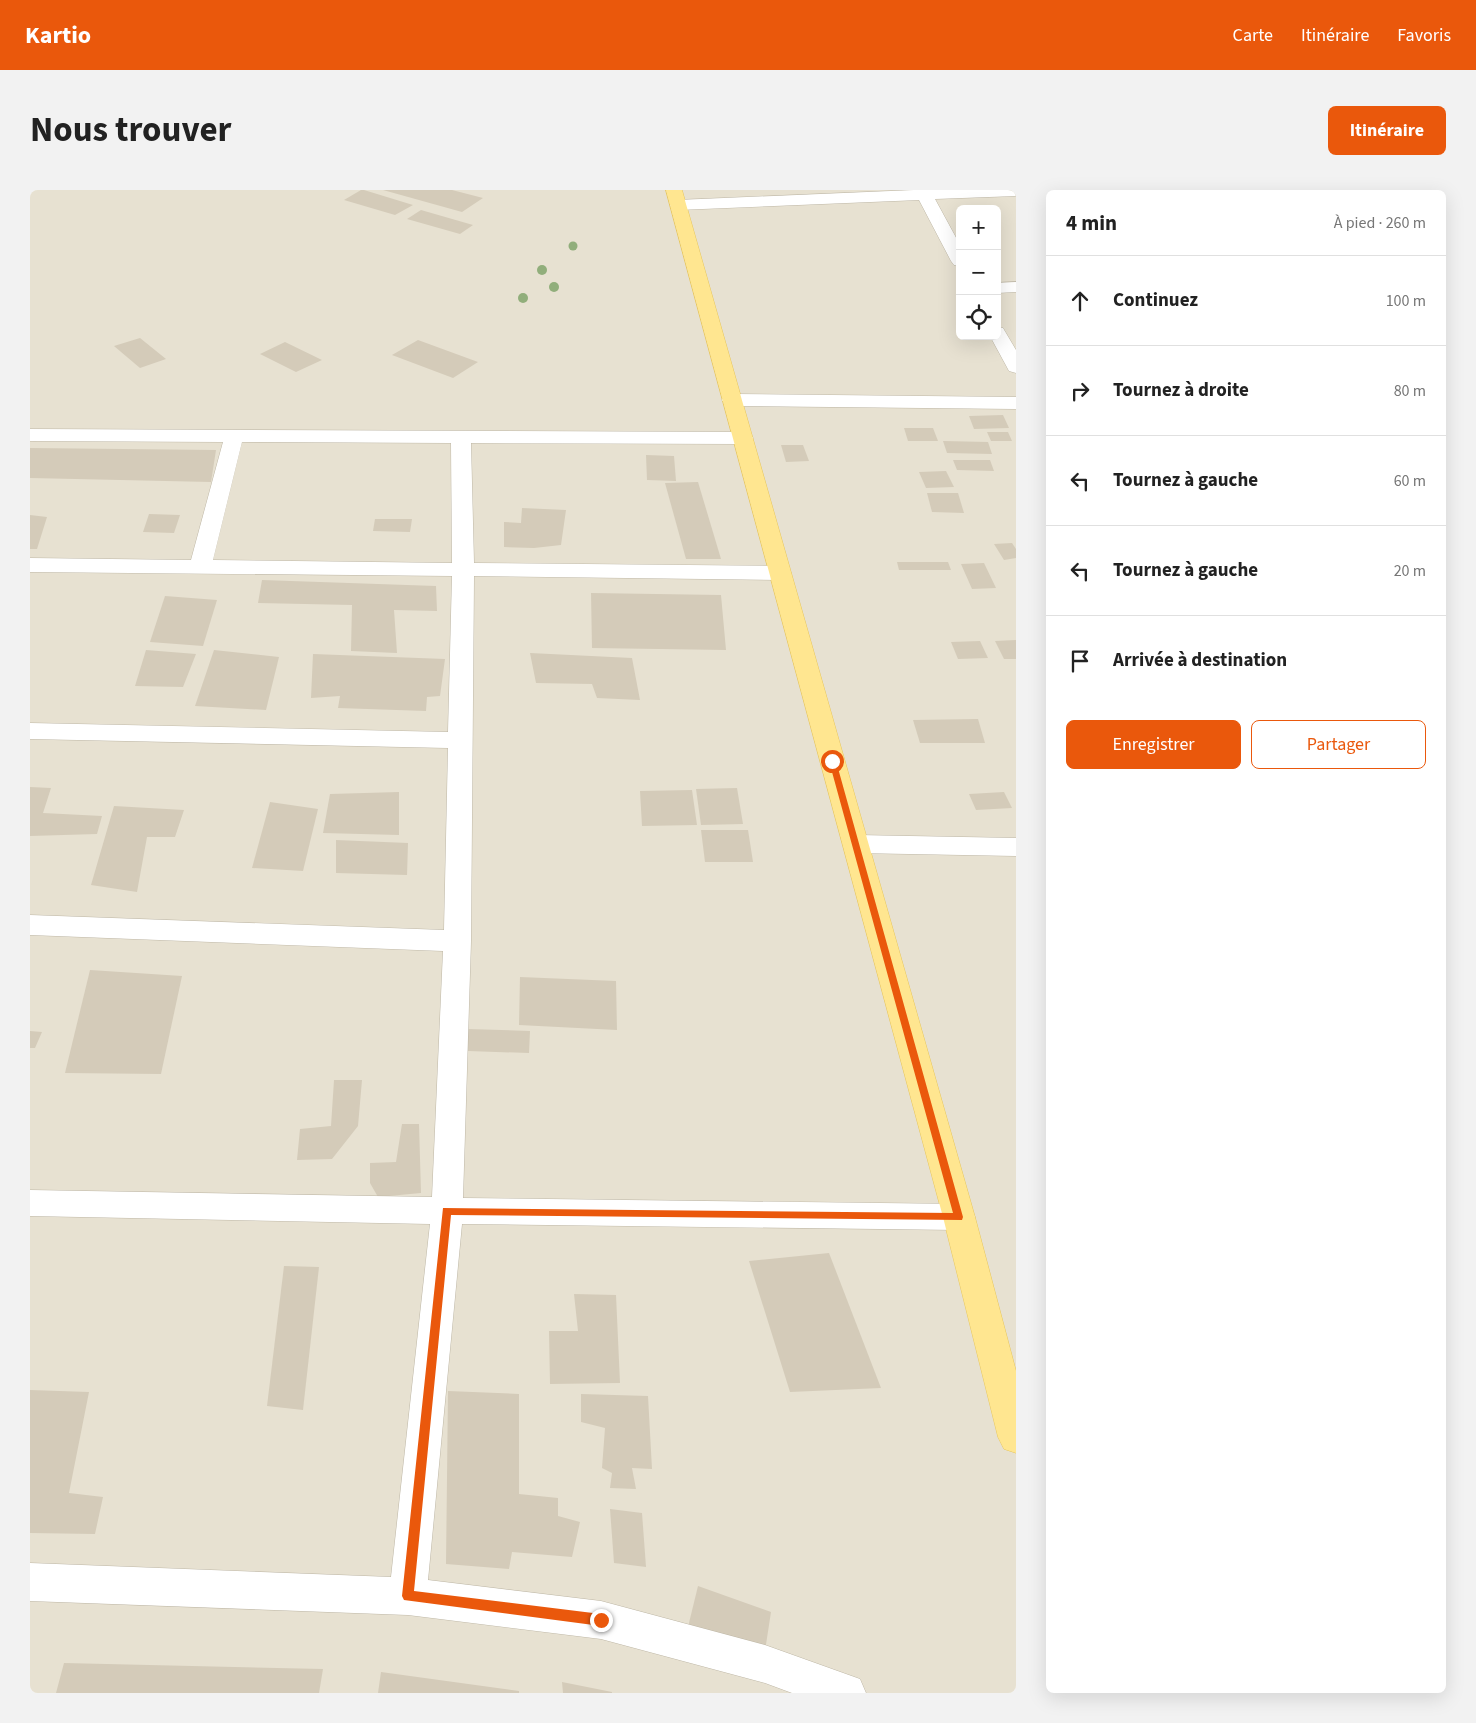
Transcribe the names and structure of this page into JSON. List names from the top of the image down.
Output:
{
  "page": {
    "header": "Kartio",
    "nav": ["Carte", "Itinéraire", "Favoris"],
    "title": "Nous trouver",
    "buttons": [
      "Itinéraire",
      ["Enregistrer", "Partager"]
    ],
    "heading": ["4 min", "À pied · 260 m"],
    "map_buttons": ["+", "−"],
    "list": [
      ["Continuez", "100 m"],
      ["Tournez à droite", "80 m"],
      ["Tournez à gauche", "60 m"],
      ["Tournez à gauche", "20 m"],
      "Arrivée à destination"
    ]
  }
}
